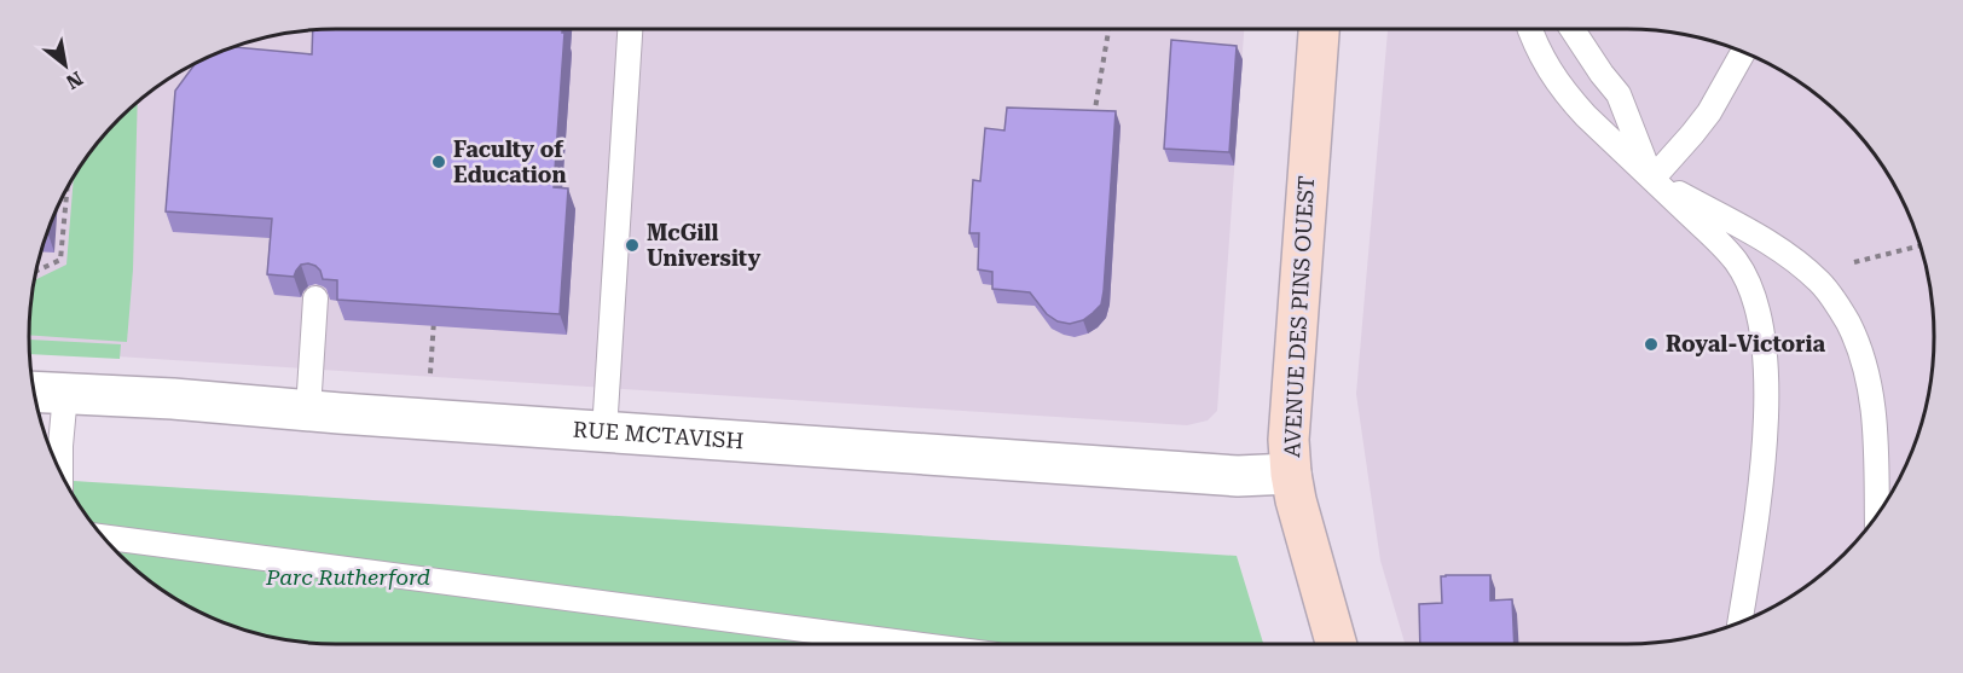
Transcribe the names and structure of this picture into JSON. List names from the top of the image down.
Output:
{
  "streets": {
    "main road": ["AVENUE DES PINS OUEST"],
    "street": ["RUE MCTAVISH"]
  },
  "crossings": [
    ["AVENUE DES PINS OUEST", "RUE MCTAVISH"]
  ],
  "parks": ["Parc Rutherford"],
  "places": ["Faculty of Education", "McGill University", "Royal-Victoria"],
  "north": "bottom right"
}
